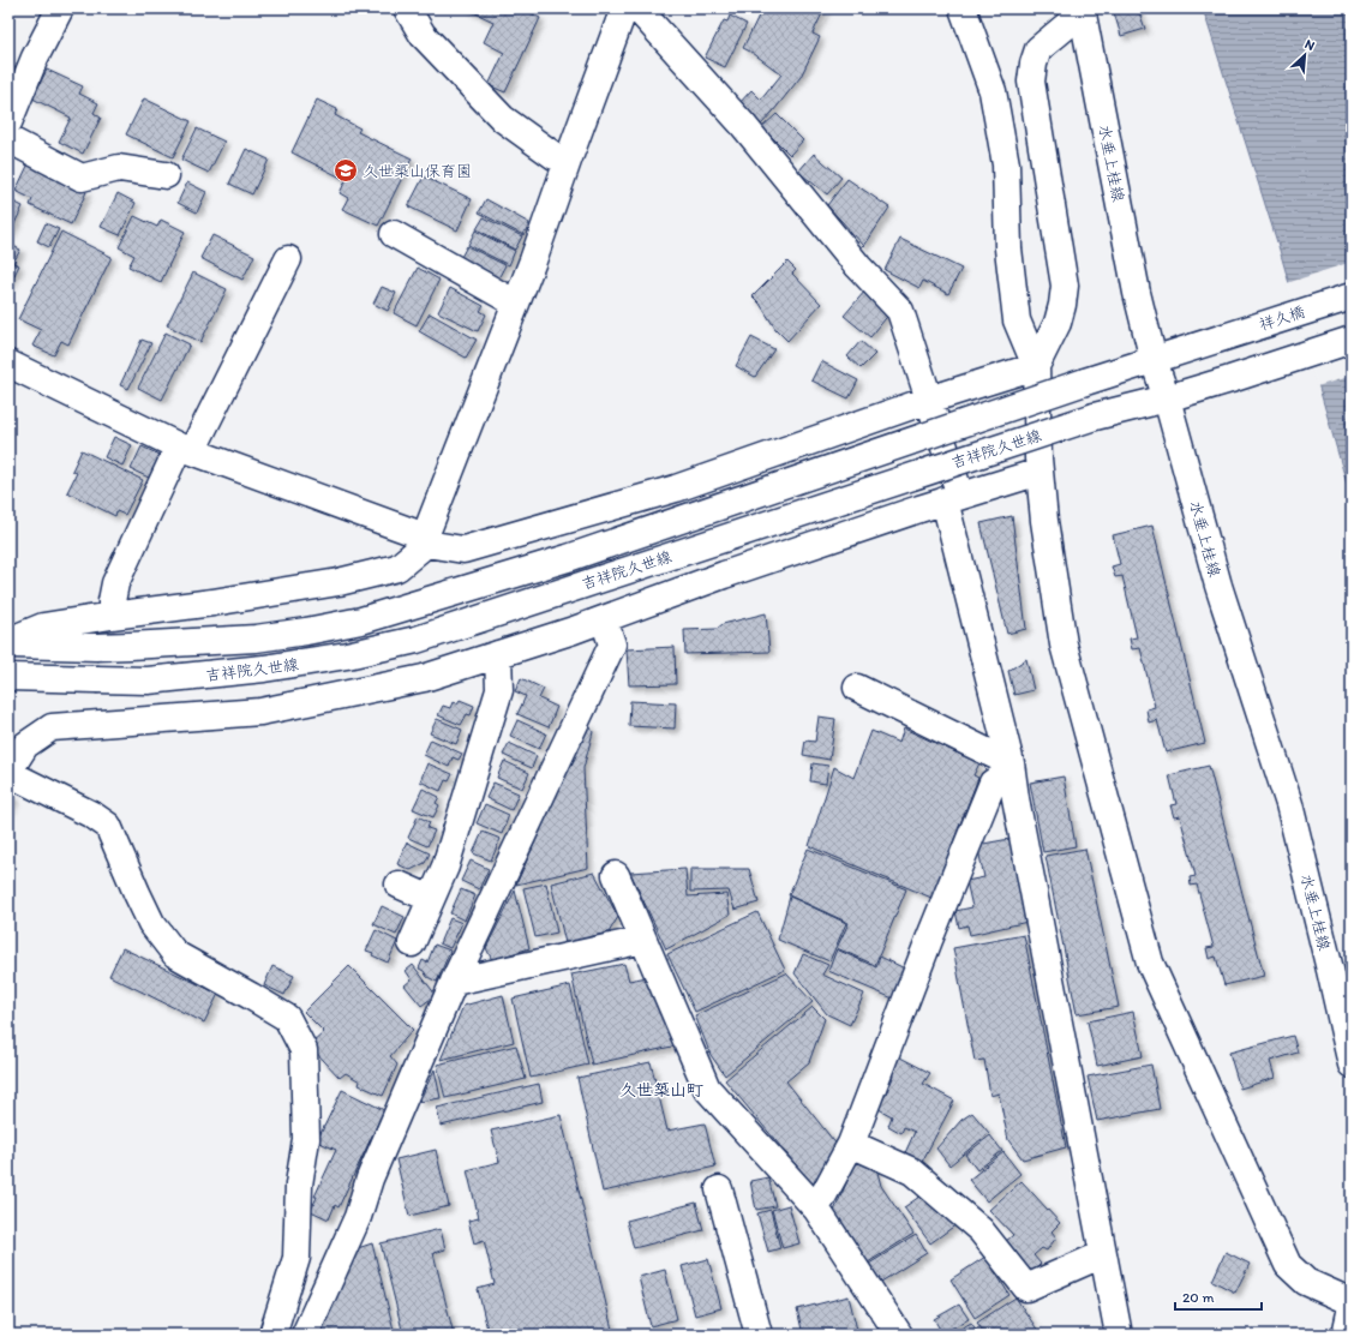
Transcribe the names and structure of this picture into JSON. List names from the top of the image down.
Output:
{
  "streets": {
    "street": ["水垂上桂線", "祥久橋", "吉祥院久世線"]
  },
  "crossings": [
    ["水垂上桂線", "吉祥院久世線"],
    ["祥久橋", "吉祥院久世線"]
  ],
  "districts": ["久世築山町"],
  "places": {
    "school or university": ["久世築山保育園"]
  },
  "scale_bar": "20 m",
  "north": "top right"
}
